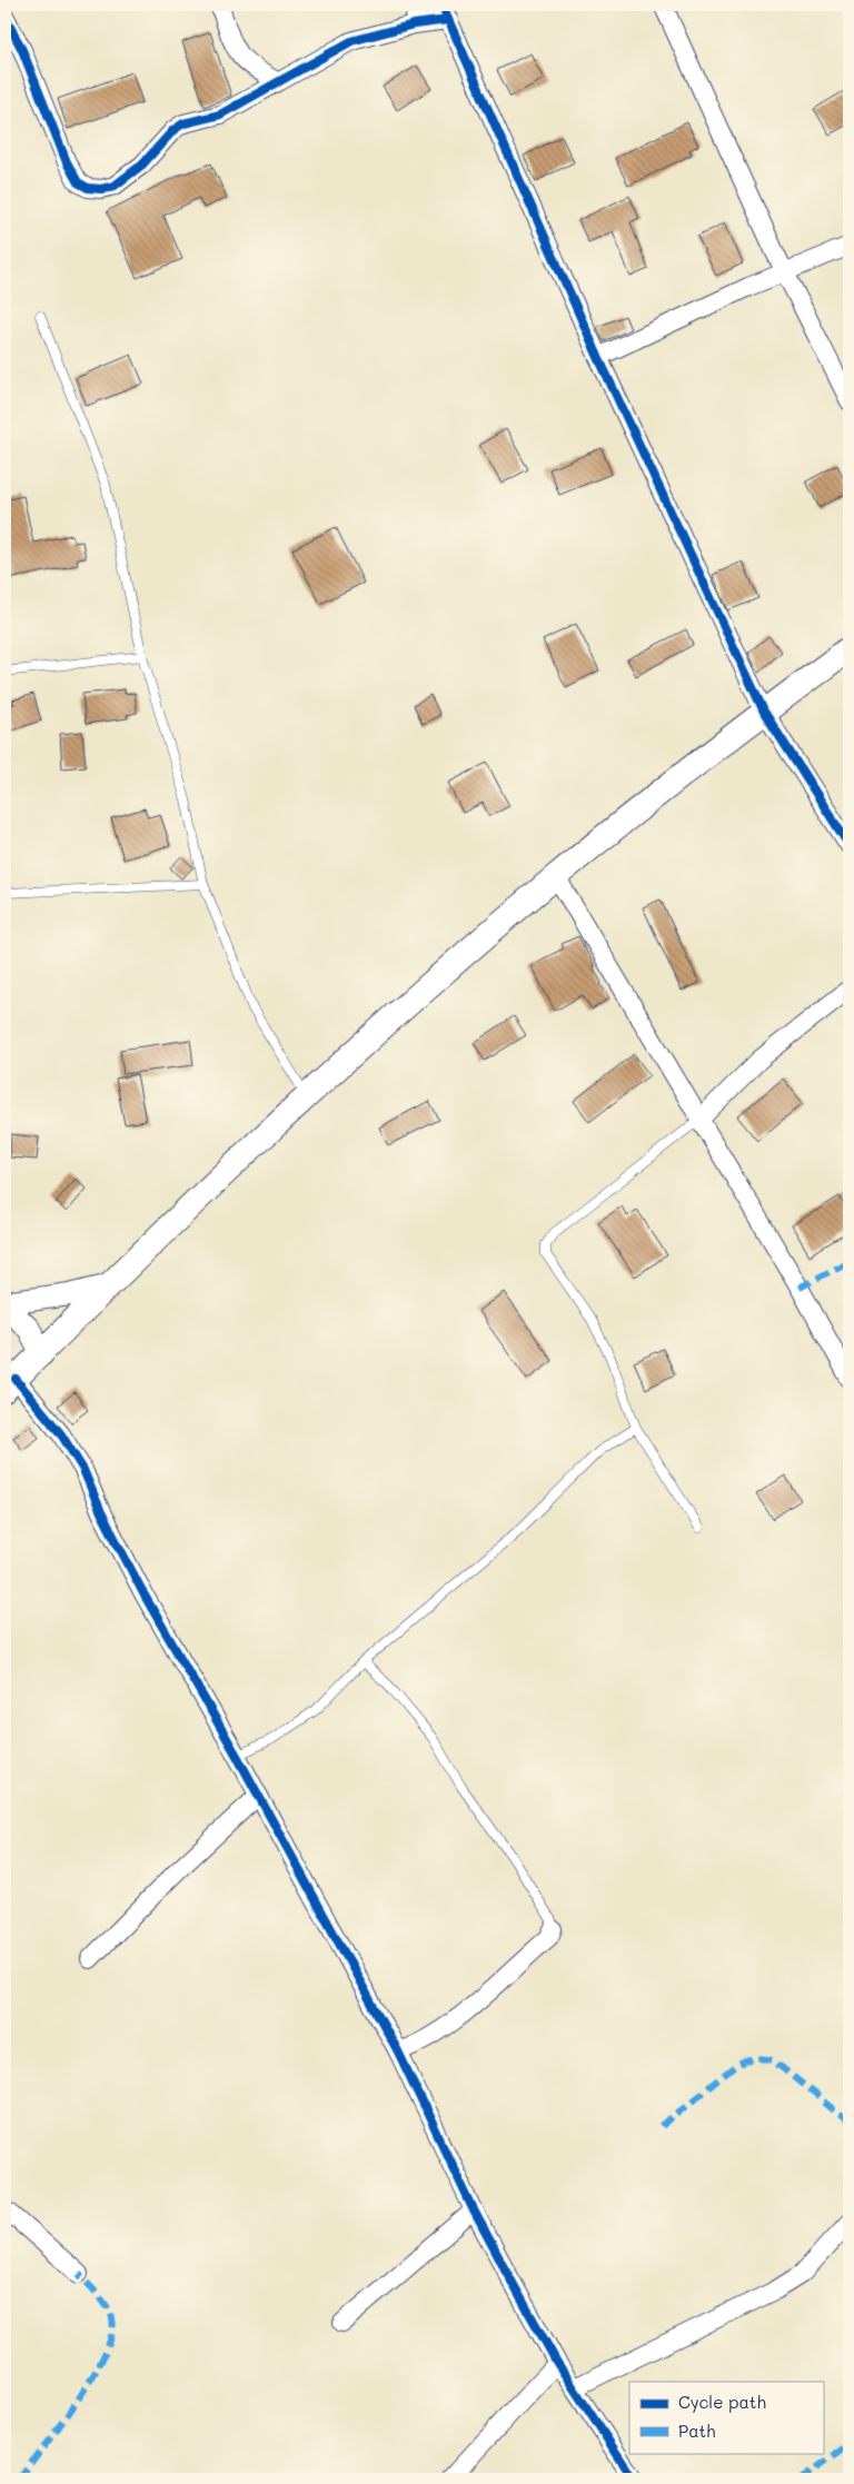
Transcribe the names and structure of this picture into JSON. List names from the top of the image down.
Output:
{
  "legend": ["Cycle path", "Path"]
}
